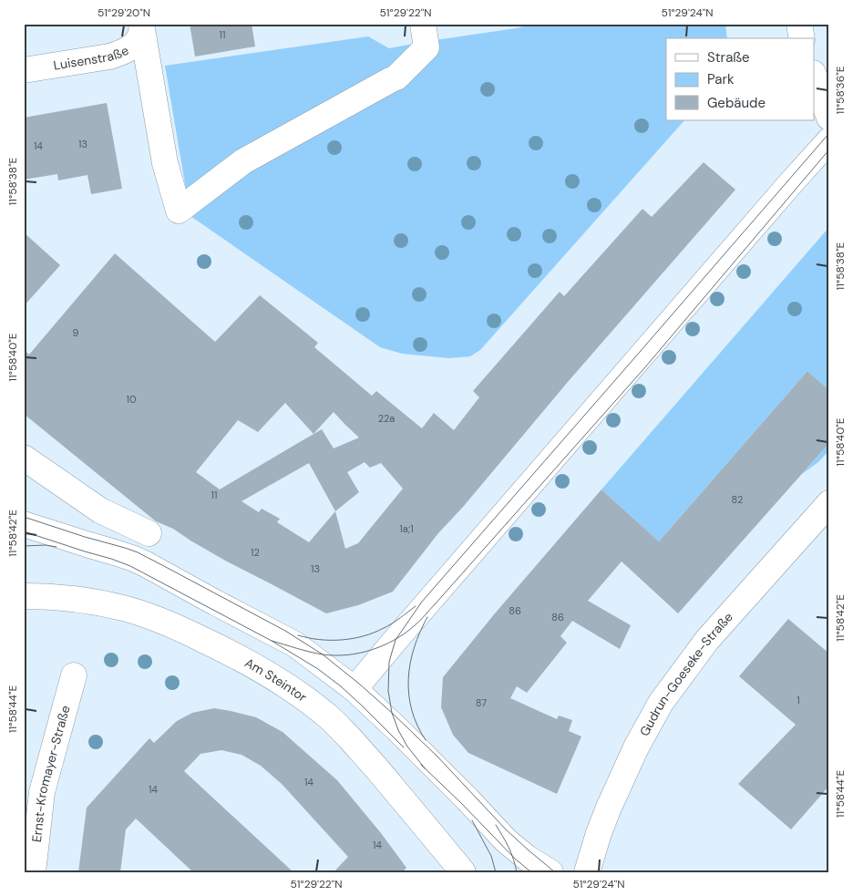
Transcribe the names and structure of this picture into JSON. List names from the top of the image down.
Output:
{
  "streets": {
    "street": [
      "Luisenstraße",
      "Gudrun-Goeseke-Straße",
      "Am Steintor",
      "Ernst-Kromayer-Straße"
    ]
  },
  "house_numbers": [
    "11",
    "13",
    "14",
    "9",
    "10",
    "22a",
    "11",
    "82",
    "1a;1",
    "12",
    "13",
    "86",
    "86",
    "1",
    "87",
    "14",
    "14",
    "14"
  ],
  "legend": ["Straße", "Park", "Gebäude"],
  "coordinates": [
    "51°29'20\"N",
    "51°29'22\"N",
    "51°29'24\"N",
    "11°58'36\"E",
    "11°58'38\"E",
    "11°58'40\"E",
    "11°58'42\"E",
    "11°58'44\"E"
  ]
}
